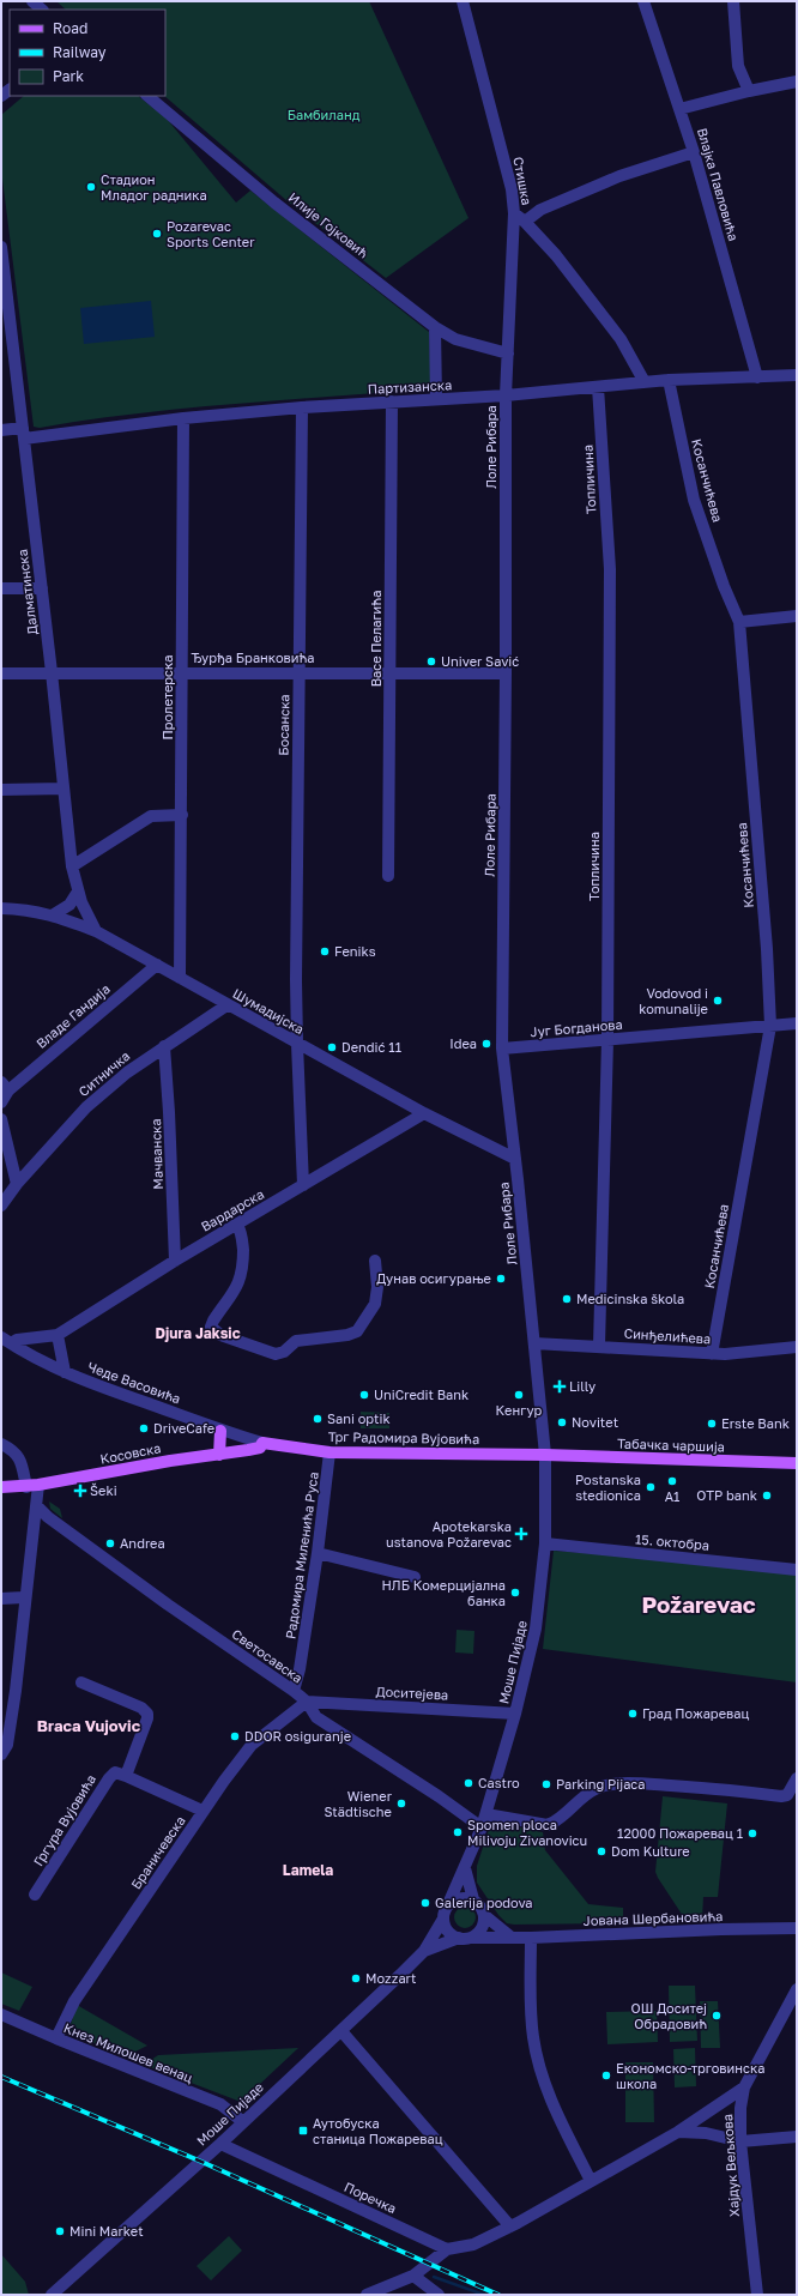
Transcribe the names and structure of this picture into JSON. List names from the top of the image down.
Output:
{
  "streets": {
    "main road": ["Трг Радомира Вујовића", "Табачка чаршија", "Косовска"],
    "street": [
      "Стишка",
      "Влајка Павловића",
      "Илије Гојковић",
      "Партизанска",
      "Лоле Рибара",
      "Топличина",
      "Косанчићева",
      "Далматинска",
      "Васе Пелагића",
      "Ђурђа Бранковића",
      "Пролетерска",
      "Босанска",
      "Шумадијска",
      "Владе Гандија",
      "Југ Богданова",
      "Ситничка",
      "Мачванска",
      "Вардарска",
      "Синђелићева",
      "Чеде Васовића",
      "15. октобра",
      "Радомира Миленића Руса",
      "Светосавска",
      "Моше Пијаде",
      "Доситејева",
      "Гргура Вујовића",
      "Браничевска",
      "Јована Шербановића",
      "Кнез Милошев венац",
      "Хајдук Вељкова",
      "Поречка"
    ]
  },
  "crossings": [
    ["Стишка", "Партизанска"],
    ["Стишка", "Лоле Рибара"],
    ["Влајка Павловића", "Партизанска"],
    ["Илије Гојковић", "Лоле Рибара"],
    ["Партизанска", "Лоле Рибара"],
    ["Партизанска", "Топличина"],
    ["Партизанска", "Косанчићева"],
    ["Партизанска", "Далматинска"],
    ["Партизанска", "Васе Пелагића"],
    ["Партизанска", "Пролетерска"],
    ["Партизанска", "Босанска"],
    ["Лоле Рибара", "Ђурђа Бранковића"],
    ["Лоле Рибара", "Шумадијска"],
    ["Лоле Рибара", "Југ Богданова"],
    ["Лоле Рибара", "Синђелићева"],
    ["Лоле Рибара", "Трг Радомира Вујовића"],
    ["Лоле Рибара", "Табачка чаршија"],
    ["Лоле Рибара", "Моше Пијаде"],
    ["Топличина", "Југ Богданова"],
    ["Топличина", "Синђелићева"],
    ["Косанчићева", "Југ Богданова"],
    ["Косанчићева", "Синђелићева"],
    ["Далматинска", "Ђурђа Бранковића"],
    ["Далматинска", "Шумадијска"],
    ["Васе Пелагића", "Ђурђа Бранковића"],
    ["Ђурђа Бранковића", "Пролетерска"],
    ["Ђурђа Бранковића", "Босанска"],
    ["Пролетерска", "Шумадијска"],
    ["Босанска", "Шумадијска"],
    ["Босанска", "Вардарска"],
    ["Шумадијска", "Владе Гандија"],
    ["Шумадијска", "Ситничка"],
    ["Шумадијска", "Вардарска"],
    ["Ситничка", "Мачванска"],
    ["Мачванска", "Вардарска"],
    ["Вардарска", "Чеде Васовића"],
    ["Чеде Васовића", "Трг Радомира Вујовића"],
    ["Чеде Васовића", "Косовска"],
    ["Трг Радомира Вујовића", "Табачка чаршија"],
    ["Трг Радомира Вујовића", "Косовска"],
    ["Трг Радомира Вујовића", "Радомира Миленића Руса"],
    ["Трг Радомира Вујовића", "Моше Пијаде"],
    ["Табачка чаршија", "Моше Пијаде"],
    ["15. октобра", "Моше Пијаде"],
    ["Радомира Миленића Руса", "Светосавска"],
    ["Светосавска", "Моше Пијаде"],
    ["Светосавска", "Доситејева"],
    ["Светосавска", "Браничевска"],
    ["Моше Пијаде", "Доситејева"],
    ["Моше Пијаде", "Јована Шербановића"],
    ["Моше Пијаде", "Кнез Милошев венац"],
    ["Моше Пијаде", "Поречка"],
    ["Доситејева", "Браничевска"],
    ["Браничевска", "Кнез Милошев венац"]
  ],
  "districts": [
    "Djura Jaksic",
    "Požarevac",
    "Braca Vujovic",
    "Lamela"
  ],
  "parks": ["Бамбиланд"],
  "places": {
    "other": [
      "Стадион Младог радника",
      "Pozarevac Sports Center",
      "Univer Savić",
      "Feniks",
      "Vodovod i komunalije",
      "Idea",
      "Dendić 11",
      "Дунав осигурање",
      "Medicinska škola",
      "UniCredit Bank",
      "Кенгур",
      "Sani optik",
      "Novitet",
      "Erste Bank",
      "DriveCafe",
      "A1",
      "Postanska stedionica",
      "OTP bank",
      "Andrea",
      "НЛБ Комерцијална банка",
      "Град Пожаревац",
      "DDOR osiguranje",
      "Castro",
      "Parking Pijaca",
      "Wiener Städtische",
      "Spomen ploca Milivoju Zivanovicu",
      "12000 Пожаревац 1",
      "Dom Kulture",
      "Galerija podova",
      "Mozzart",
      "ОШ Доситеј Обрадовић",
      "Економско-трговинска школа",
      "Mini Market"
    ],
    "health": ["Lilly", "Šeki", "Apotekarska ustanova Požarevac"],
    "transit": ["Аутобуска станица Пожаревац"]
  },
  "legend": ["Road", "Railway", "Park"]
}
